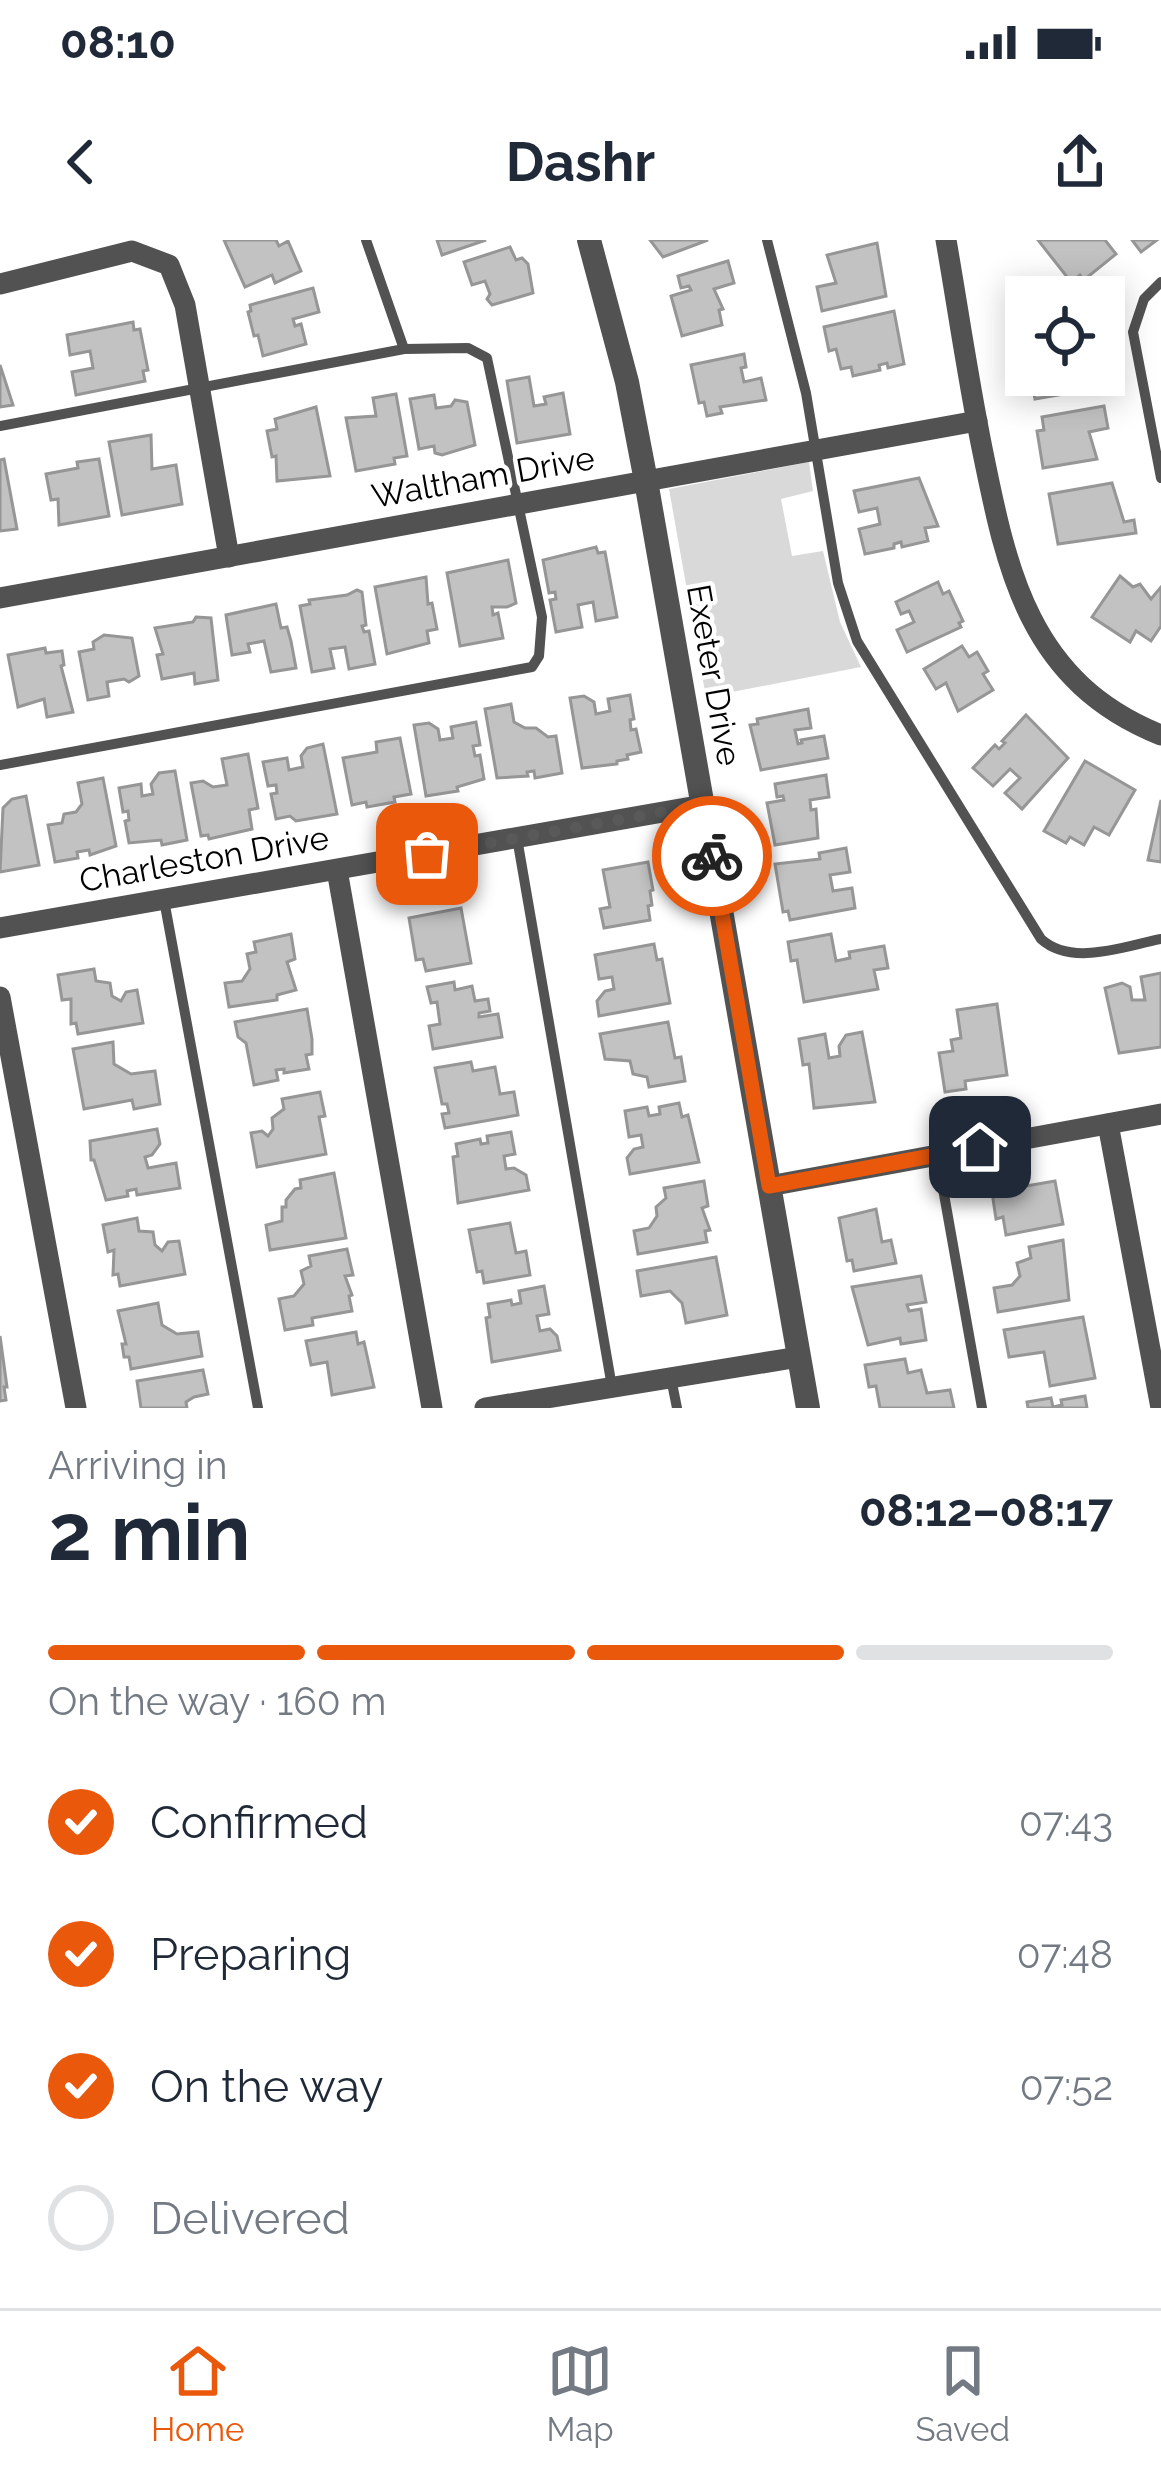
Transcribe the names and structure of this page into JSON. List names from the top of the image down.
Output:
{
  "streets": {
    "street": ["Waltham Drive", "Exeter Drive", "Charleston Drive"]
  },
  "crossings": [
    ["Waltham Drive", "Exeter Drive"],
    ["Exeter Drive", "Charleston Drive"]
  ],
  "page": {
    "status": "08:10",
    "header": "Dashr",
    "heading": ["2 min", "Arriving in", "08:12–08:17"],
    "bar": "On the way · 160 m",
    "list": [
      ["Confirmed", "07:43"],
      ["Preparing", "07:48"],
      ["On the way", "07:52"],
      "Delivered"
    ],
    "tabs": ["Home", "Map", "Saved"]
  }
}
